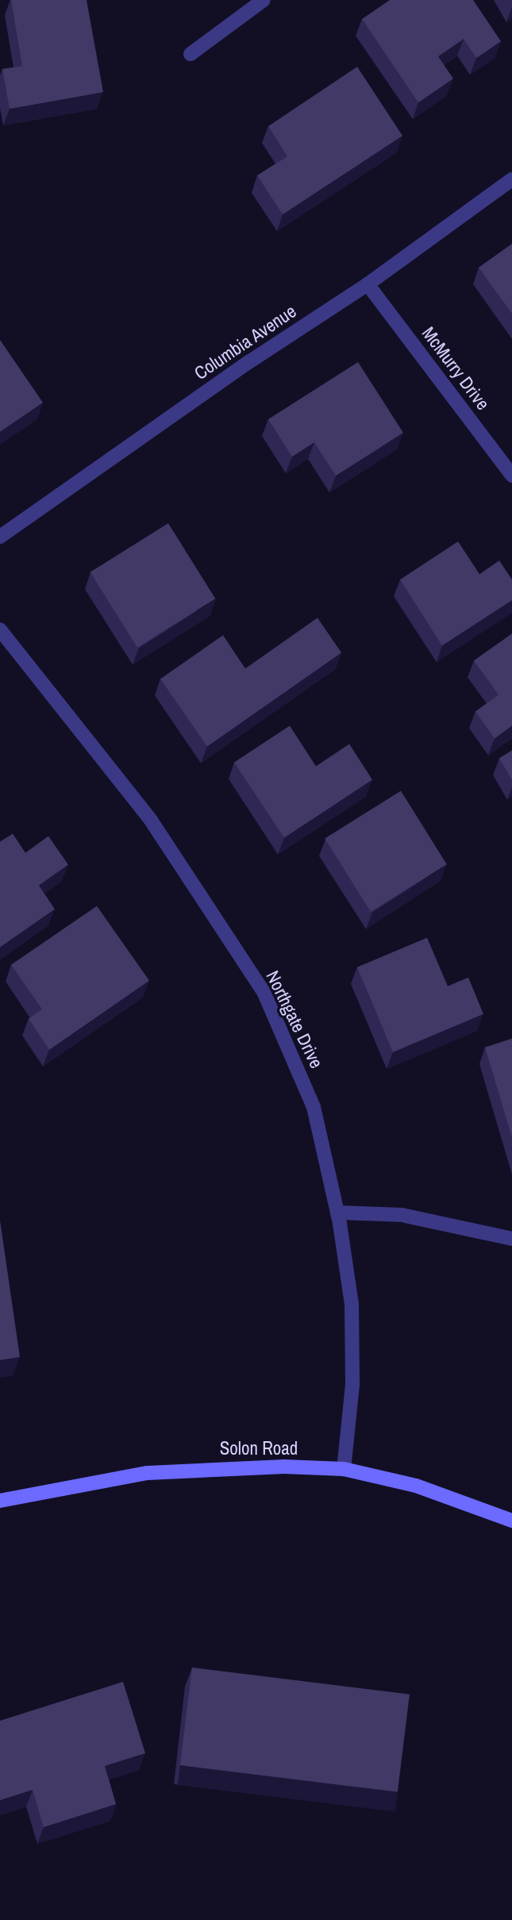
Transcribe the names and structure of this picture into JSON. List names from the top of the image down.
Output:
{
  "streets": {
    "main road": ["Solon Road"],
    "street": ["Columbia Avenue", "McMurry Drive", "Northgate Drive"]
  },
  "crossings": [
    ["Columbia Avenue", "McMurry Drive"],
    ["Northgate Drive", "Solon Road"]
  ]
}
